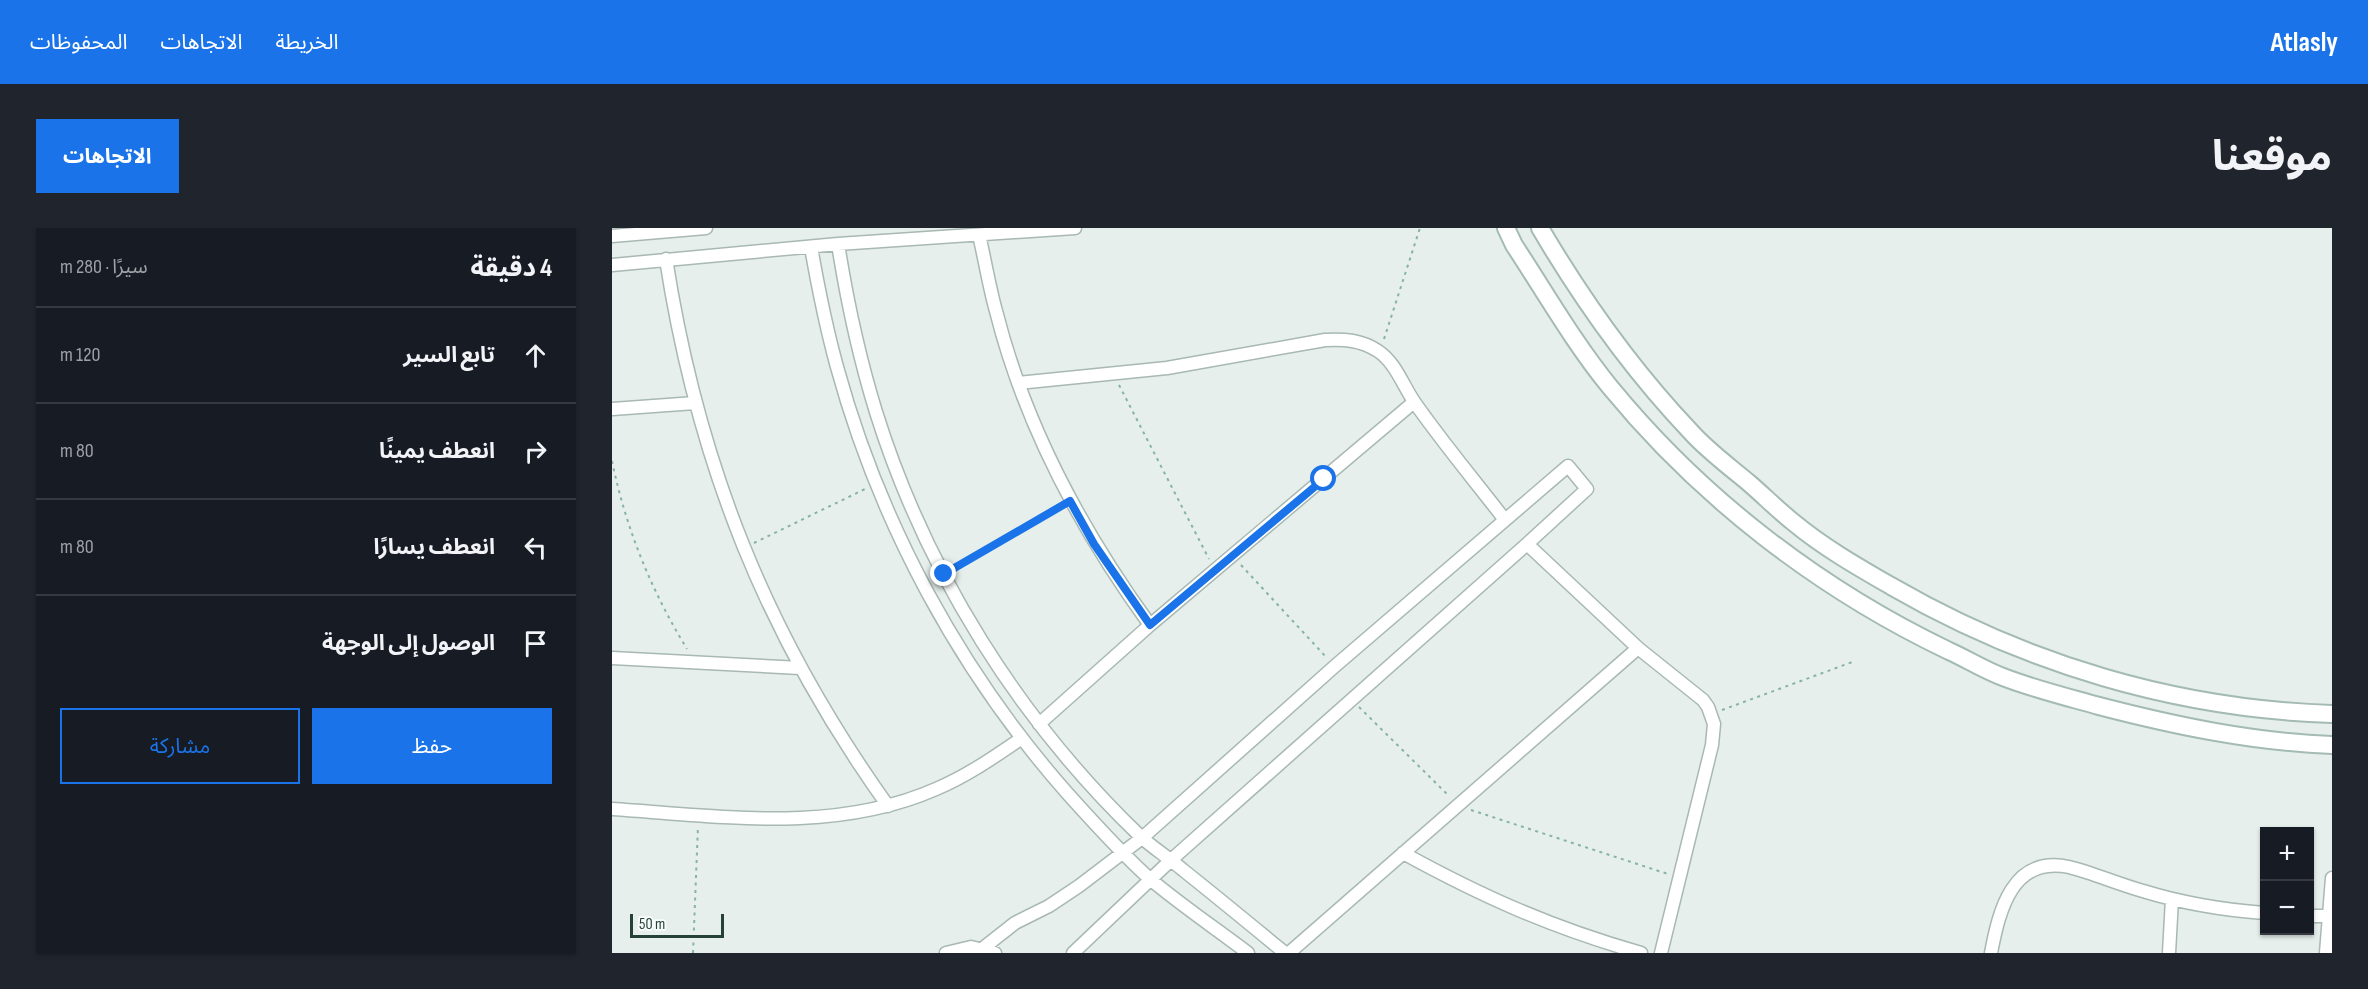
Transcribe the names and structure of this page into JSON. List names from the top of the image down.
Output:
{
  "scale_bar": "50 m",
  "page": {
    "header": "Atlasly",
    "nav": ["الخريطة", "الاتجاهات", "المحفوظات"],
    "title": "موقعنا",
    "buttons": [
      "الاتجاهات",
      ["حفظ", "مشاركة"]
    ],
    "heading": ["4 دقيقة", "سيرًا · 280 m"],
    "list": [
      ["تابع السير", "120 m"],
      ["انعطف يمينًا", "80 m"],
      ["انعطف يسارًا", "80 m"],
      "الوصول إلى الوجهة"
    ],
    "map_buttons": ["+", "−"],
    "scale": "50 m"
  }
}
